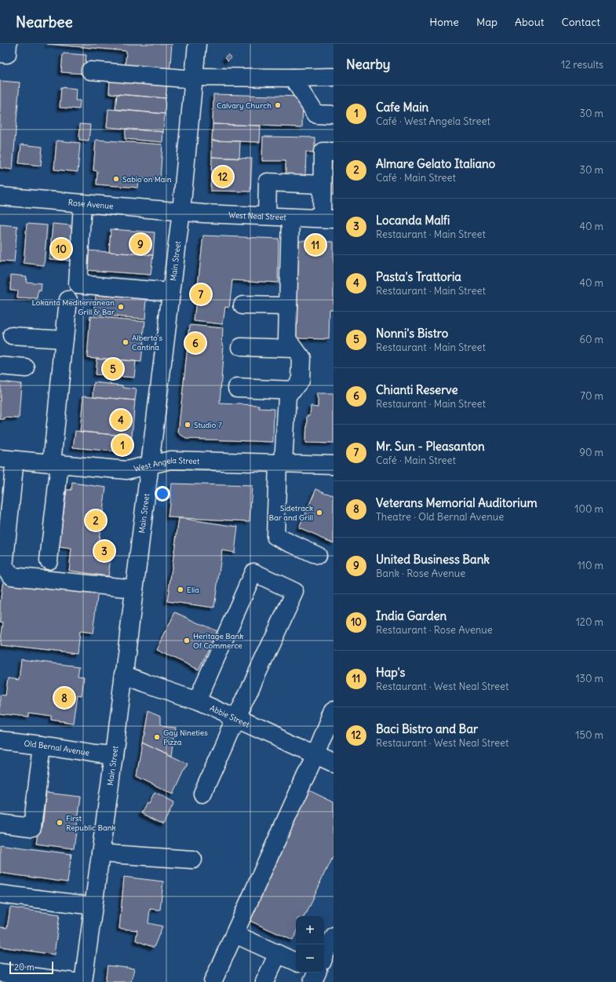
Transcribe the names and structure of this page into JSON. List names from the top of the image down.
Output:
{
  "streets": {
    "street": [
      "Rose Avenue",
      "West Neal Street",
      "Main Street",
      "West Angela Street",
      "Abbie Street",
      "Old Bernal Avenue"
    ]
  },
  "crossings": [
    ["Rose Avenue", "West Neal Street"],
    ["Rose Avenue", "Main Street"],
    ["West Neal Street", "Main Street"],
    ["Main Street", "West Angela Street"],
    ["Main Street", "Abbie Street"],
    ["Main Street", "Old Bernal Avenue"]
  ],
  "places": [
    "Calvary Church",
    "Sabio on Main",
    "Lokanta Mediterranean Grill & Bar",
    "Alberto's Cantina",
    "Studio 7",
    "Sidetrack Bar and Grill",
    "Elia",
    "Heritage Bank Of Commerce",
    "Gay Nineties Pizza",
    "First Republic Bank"
  ],
  "scale_bar": "20 m",
  "page": {
    "header": "Nearbee",
    "nav": [
      "Home",
      "Map",
      "About",
      "Contact"
    ],
    "heading": ["Nearby", "12 results"],
    "list": [
      {
        "mark": "1",
        "name": "Cafe Main",
        "note": "Café · West Angela Street",
        "value": "30 m"
      },
      {
        "mark": "2",
        "name": "Almare Gelato Italiano",
        "note": "Café · Main Street",
        "value": "30 m"
      },
      {
        "mark": "3",
        "name": "Locanda Malfi",
        "note": "Restaurant · Main Street",
        "value": "40 m"
      },
      {
        "mark": "4",
        "name": "Pasta's Trattoria",
        "note": "Restaurant · Main Street",
        "value": "40 m"
      },
      {
        "mark": "5",
        "name": "Nonni's Bistro",
        "note": "Restaurant · Main Street",
        "value": "60 m"
      },
      {
        "mark": "6",
        "name": "Chianti Reserve",
        "note": "Restaurant · Main Street",
        "value": "70 m"
      },
      {
        "mark": "7",
        "name": "Mr. Sun - Pleasanton",
        "note": "Café · Main Street",
        "value": "90 m"
      },
      {
        "mark": "8",
        "name": "Veterans Memorial Auditorium",
        "note": "Theatre · Old Bernal Avenue",
        "value": "100 m"
      },
      {
        "mark": "9",
        "name": "United Business Bank",
        "note": "Bank · Rose Avenue",
        "value": "110 m"
      },
      {
        "mark": "10",
        "name": "India Garden",
        "note": "Restaurant · Rose Avenue",
        "value": "120 m"
      },
      {
        "mark": "11",
        "name": "Hap's",
        "note": "Restaurant · West Neal Street",
        "value": "130 m"
      },
      {
        "mark": "12",
        "name": "Baci Bistro and Bar",
        "note": "Restaurant · West Neal Street",
        "value": "150 m"
      }
    ],
    "pins": [
      "12",
      "9",
      "11",
      "10",
      "7",
      "6",
      "5",
      "4",
      "1",
      "2",
      "3",
      "8"
    ],
    "map_buttons": ["+", "−"],
    "scale": "20 m"
  }
}
